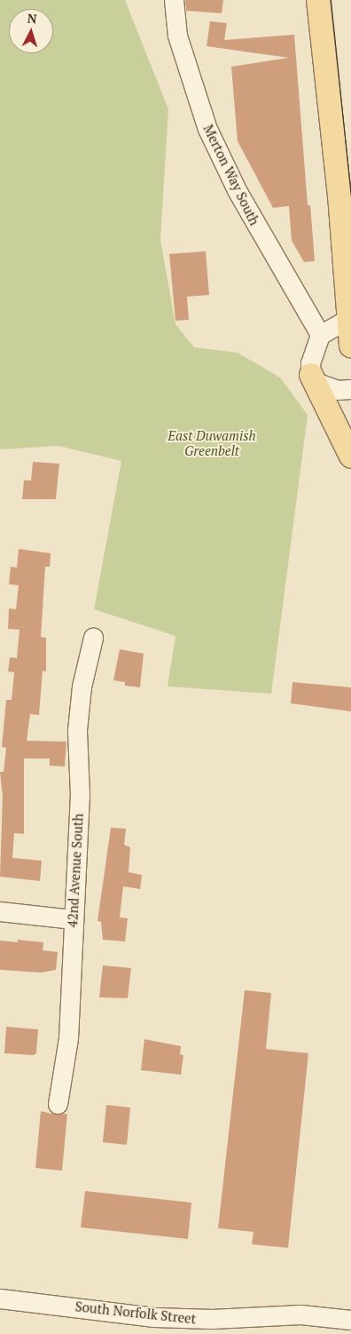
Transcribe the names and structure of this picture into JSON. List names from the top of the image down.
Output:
{
  "streets": {
    "street": ["Merton Way South", "42nd Avenue South", "South Norfolk Street"]
  },
  "parks": ["East Duwamish Greenbelt"],
  "north": "top"
}
